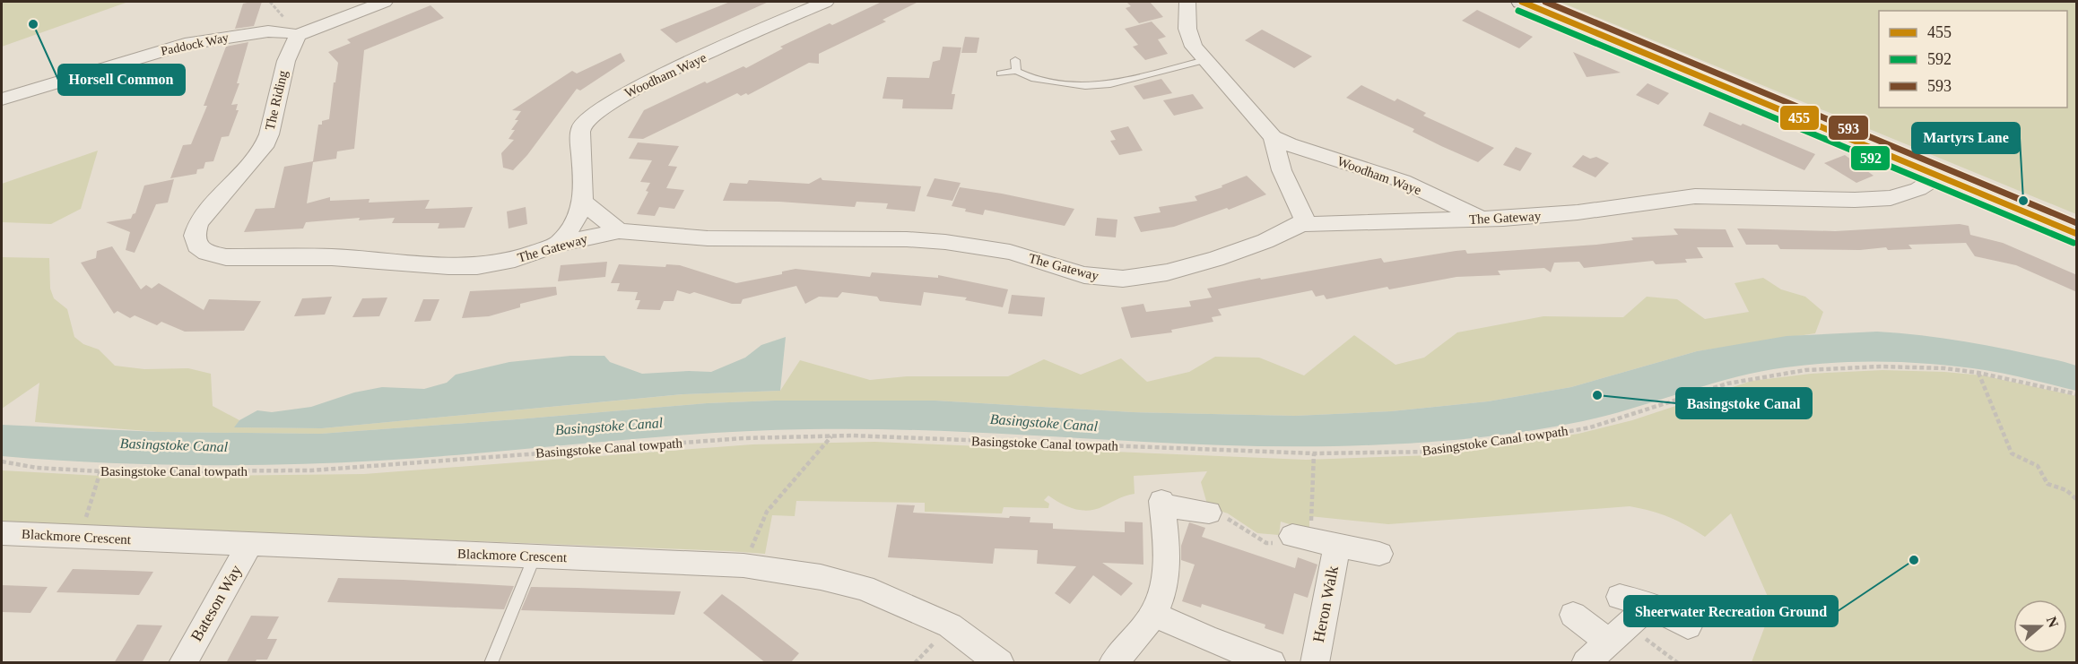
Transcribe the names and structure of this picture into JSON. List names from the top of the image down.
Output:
{
  "streets": {
    "street": [
      "Paddock Way",
      "Woodham Waye",
      "The Riding",
      "The Gateway",
      "Blackmore Crescent",
      "Bateson Way",
      "Heron Walk"
    ],
    "path": ["Basingstoke Canal towpath"]
  },
  "crossings": [
    ["Paddock Way", "The Riding"],
    ["Woodham Waye", "The Gateway"],
    ["The Riding", "The Gateway"],
    ["Blackmore Crescent", "Bateson Way"]
  ],
  "water": ["Basingstoke Canal"],
  "places": [
    "Horsell Common",
    "Martyrs Lane",
    "Basingstoke Canal",
    "Sheerwater Recreation Ground"
  ],
  "lines": ["transit line 455", "transit line 593", "transit line 592"],
  "legend": ["455", "592", "593"],
  "north": "right"
}
